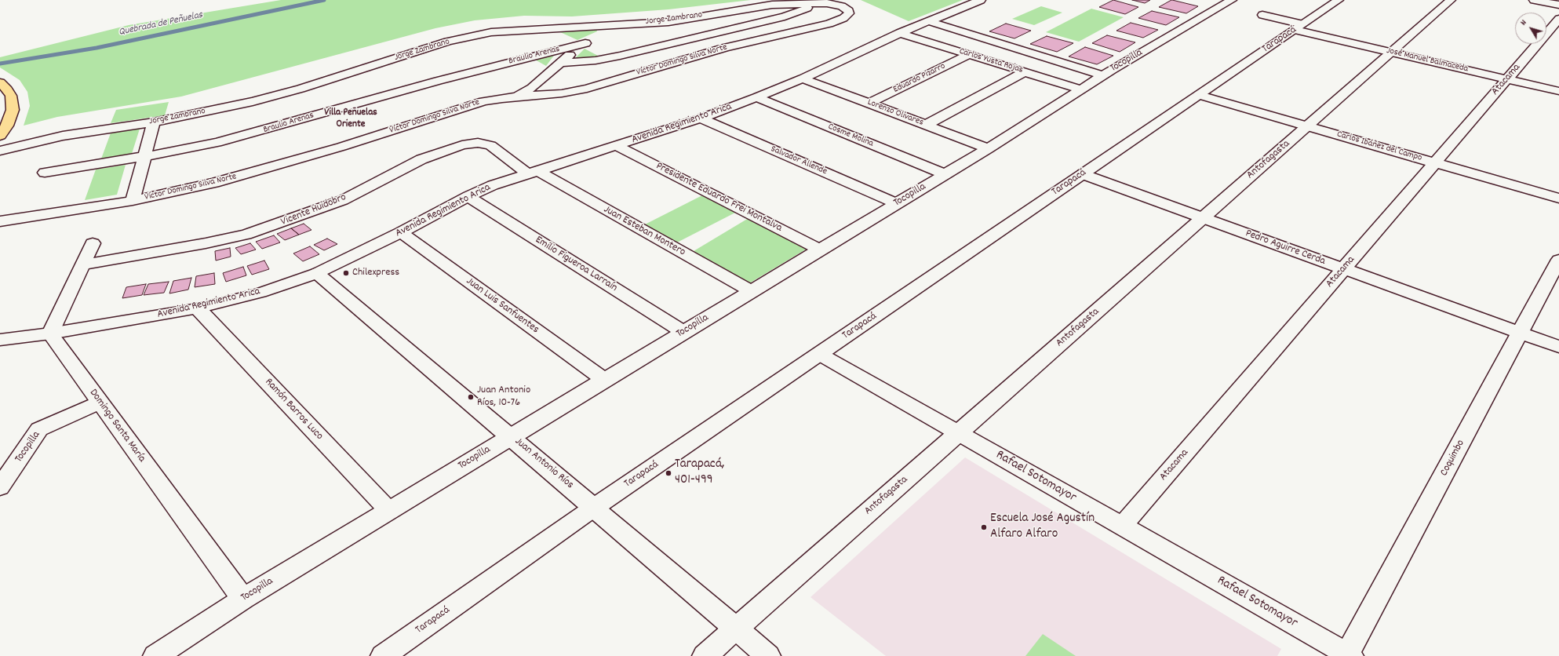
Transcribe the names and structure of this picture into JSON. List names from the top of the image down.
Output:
{
  "streets": {
    "street": [
      "Jorge Zambrano",
      "Tarapacá",
      "Braulio Arenas",
      "Víctor Domingo Silva Norte",
      "José Manuel Balmaceda",
      "Carlos Yusta Rojas",
      "Tocopilla",
      "Eduardo Pizarro",
      "Atacama",
      "Lorenzo Olivares",
      "Avenida Regimiento Arica",
      "Cosme Molina",
      "Carlos Ibáñez del Campo",
      "Antofagasta",
      "Salvador Allende",
      "Presidente Eduardo Frei Montalva",
      "Vicente Huidobro",
      "Juan Esteban Montero",
      "Pedro Aguirre Cerda",
      "Emilio Figueroa Larraín",
      "Juan Luis Sanfuentes",
      "Ramón Barros Luco",
      "Domingo Santa María",
      "Coquimbo",
      "Juan Antonio Ríos",
      "Rafael Sotomayor"
    ]
  },
  "crossings": [
    ["Jorge Zambrano", "Braulio Arenas"],
    ["Jorge Zambrano", "Víctor Domingo Silva Norte"],
    ["Tarapacá", "José Manuel Balmaceda"],
    ["Tarapacá", "Carlos Ibáñez del Campo"],
    ["Tarapacá", "Pedro Aguirre Cerda"],
    ["Tarapacá", "Juan Antonio Ríos"],
    ["Tarapacá", "Rafael Sotomayor"],
    ["José Manuel Balmaceda", "Atacama"],
    ["José Manuel Balmaceda", "Antofagasta"],
    ["Carlos Yusta Rojas", "Tocopilla"],
    ["Carlos Yusta Rojas", "Eduardo Pizarro"],
    ["Carlos Yusta Rojas", "Avenida Regimiento Arica"],
    ["Tocopilla", "Lorenzo Olivares"],
    ["Tocopilla", "Cosme Molina"],
    ["Tocopilla", "Salvador Allende"],
    ["Tocopilla", "Presidente Eduardo Frei Montalva"],
    ["Tocopilla", "Juan Esteban Montero"],
    ["Tocopilla", "Emilio Figueroa Larraín"],
    ["Tocopilla", "Juan Luis Sanfuentes"],
    ["Tocopilla", "Ramón Barros Luco"],
    ["Tocopilla", "Domingo Santa María"],
    ["Tocopilla", "Juan Antonio Ríos"],
    ["Eduardo Pizarro", "Lorenzo Olivares"],
    ["Atacama", "Carlos Ibáñez del Campo"],
    ["Atacama", "Pedro Aguirre Cerda"],
    ["Atacama", "Rafael Sotomayor"],
    ["Lorenzo Olivares", "Avenida Regimiento Arica"],
    ["Avenida Regimiento Arica", "Cosme Molina"],
    ["Avenida Regimiento Arica", "Salvador Allende"],
    ["Avenida Regimiento Arica", "Presidente Eduardo Frei Montalva"],
    ["Avenida Regimiento Arica", "Vicente Huidobro"],
    ["Avenida Regimiento Arica", "Juan Esteban Montero"],
    ["Avenida Regimiento Arica", "Emilio Figueroa Larraín"],
    ["Avenida Regimiento Arica", "Juan Luis Sanfuentes"],
    ["Avenida Regimiento Arica", "Ramón Barros Luco"],
    ["Avenida Regimiento Arica", "Domingo Santa María"],
    ["Avenida Regimiento Arica", "Juan Antonio Ríos"],
    ["Carlos Ibáñez del Campo", "Antofagasta"],
    ["Antofagasta", "Pedro Aguirre Cerda"],
    ["Antofagasta", "Juan Antonio Ríos"],
    ["Antofagasta", "Rafael Sotomayor"],
    ["Vicente Huidobro", "Juan Esteban Montero"],
    ["Pedro Aguirre Cerda", "Coquimbo"],
    ["Coquimbo", "Rafael Sotomayor"]
  ],
  "districts": ["Villa Peñuelas Oriente"],
  "water": ["Quebrada de Peñuelas"],
  "places": [
    "Chilexpress",
    "Juan Antonio Ríos, 10-76",
    "Tarapacá, 401-499",
    "Escuela José Agustín Alfaro Alfaro"
  ],
  "north": "top left"
}
